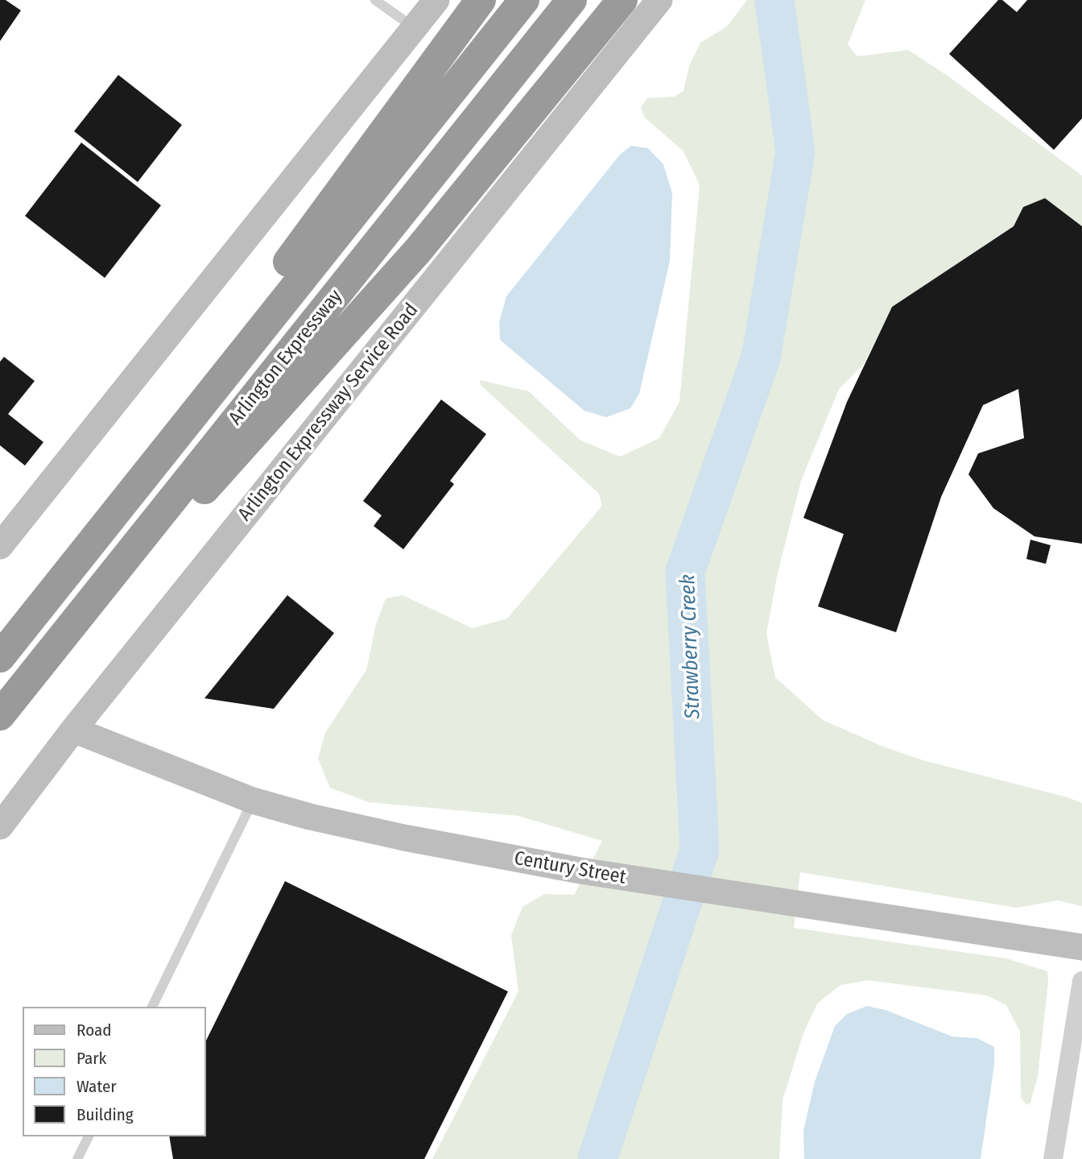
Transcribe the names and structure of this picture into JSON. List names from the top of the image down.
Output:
{
  "streets": {
    "highway": ["Arlington Expressway"],
    "street": ["Arlington Expressway Service Road", "Century Street"]
  },
  "crossings": [
    ["Arlington Expressway Service Road", "Century Street"]
  ],
  "water": ["Strawberry Creek"],
  "legend": [
    "Road",
    "Park",
    "Water",
    "Building"
  ]
}
